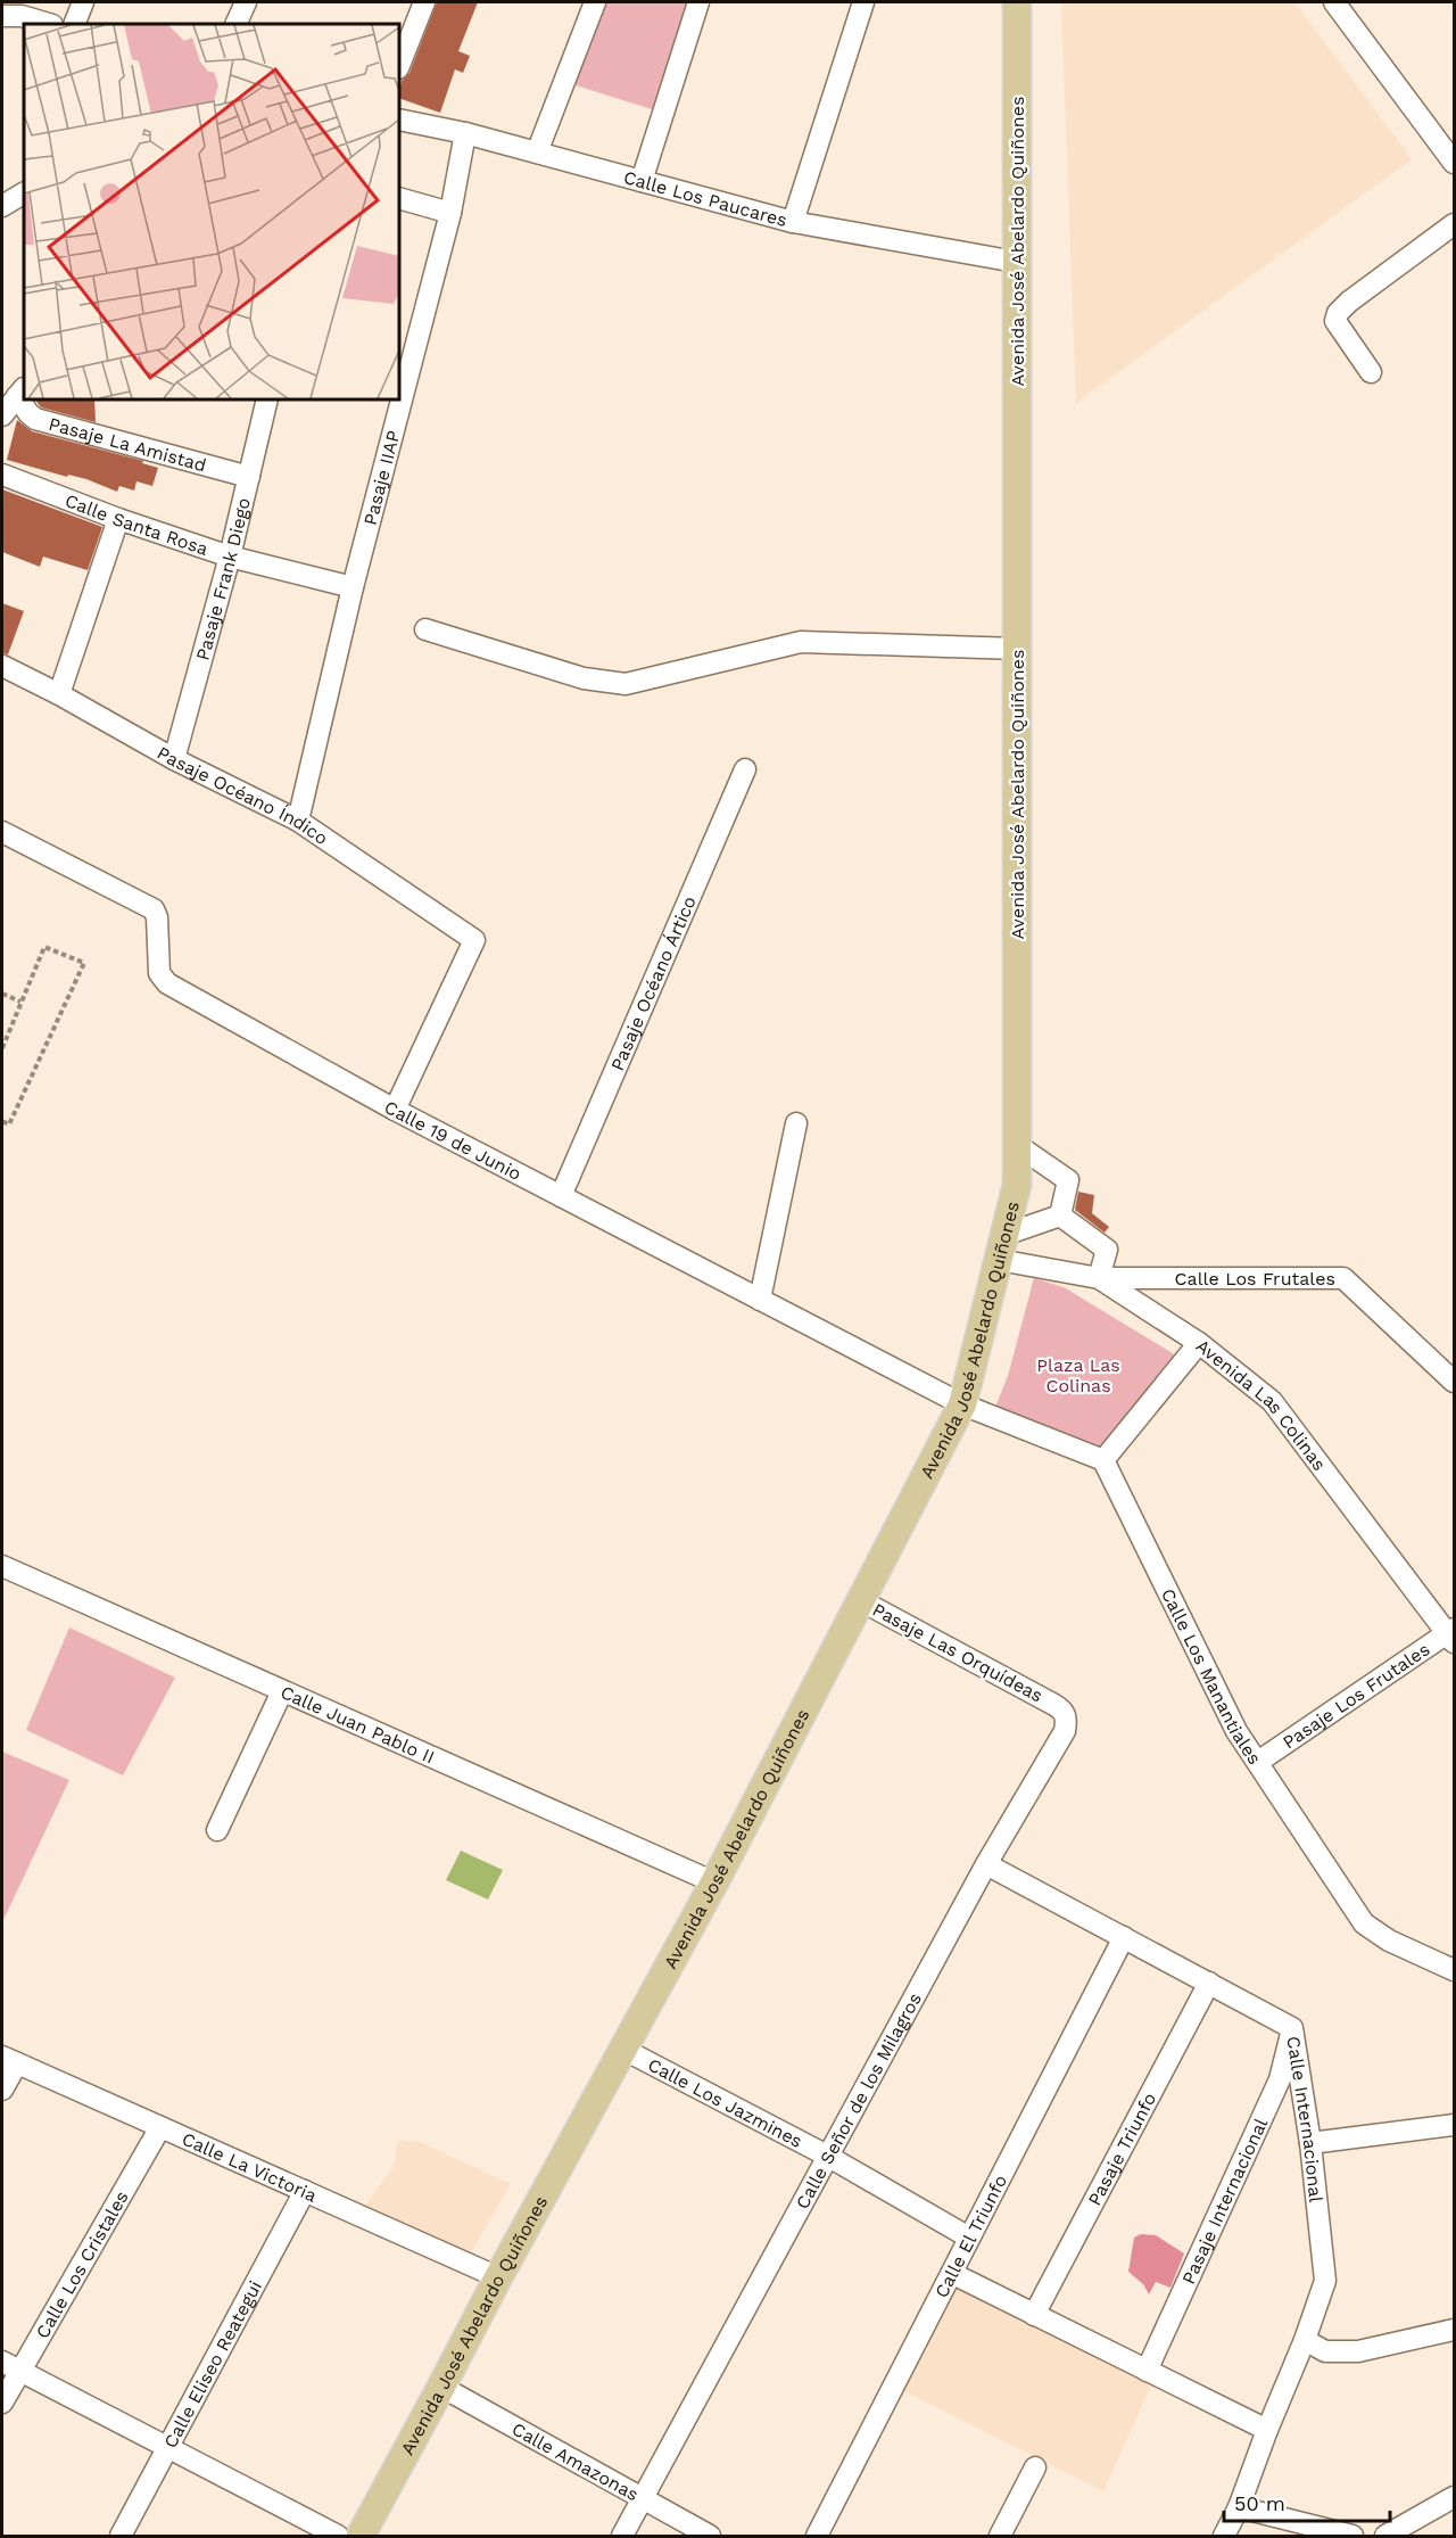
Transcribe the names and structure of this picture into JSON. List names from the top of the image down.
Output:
{
  "streets": {
    "main road": ["Avenida José Abelardo Quiñones"],
    "street": [
      "Calle Los Paucares",
      "Pasaje La Amistad",
      "Pasaje IIAP",
      "Calle Santa Rosa",
      "Pasaje Frank Diego",
      "Pasaje Océano Índico",
      "Pasaje Océano Ártico",
      "Calle 19 de Junio",
      "Calle Los Frutales",
      "Avenida Las Colinas",
      "Pasaje Las Orquídeas",
      "Calle Los Manantiales",
      "Pasaje Los Frutales",
      "Calle Juan Pablo II",
      "Calle Señor de los Milagros",
      "Calle Los Jazmines",
      "Calle Internacional",
      "Pasaje Triunfo",
      "Calle La Victoria",
      "Pasaje Internacional",
      "Calle El Triunfo",
      "Calle Los Cristales",
      "Calle Eliseo Reategui",
      "Calle Amazonas"
    ]
  },
  "crossings": [
    ["Calle Los Paucares", "Avenida José Abelardo Quiñones"],
    ["Calle Los Paucares", "Pasaje IIAP"],
    ["Avenida José Abelardo Quiñones", "Calle 19 de Junio"],
    ["Avenida José Abelardo Quiñones", "Avenida Las Colinas"],
    ["Avenida José Abelardo Quiñones", "Pasaje Las Orquídeas"],
    ["Avenida José Abelardo Quiñones", "Calle Juan Pablo II"],
    ["Avenida José Abelardo Quiñones", "Calle Los Jazmines"],
    ["Avenida José Abelardo Quiñones", "Calle La Victoria"],
    ["Avenida José Abelardo Quiñones", "Calle Amazonas"],
    ["Pasaje La Amistad", "Pasaje Frank Diego"],
    ["Pasaje IIAP", "Calle Santa Rosa"],
    ["Pasaje IIAP", "Pasaje Océano Índico"],
    ["Calle Santa Rosa", "Pasaje Frank Diego"],
    ["Pasaje Frank Diego", "Pasaje Océano Índico"],
    ["Pasaje Océano Índico", "Calle 19 de Junio"],
    ["Pasaje Océano Ártico", "Calle 19 de Junio"],
    ["Calle Los Frutales", "Avenida Las Colinas"],
    ["Avenida Las Colinas", "Pasaje Los Frutales"],
    ["Pasaje Las Orquídeas", "Calle Señor de los Milagros"],
    ["Calle Los Manantiales", "Pasaje Los Frutales"],
    ["Calle Señor de los Milagros", "Calle Los Jazmines"],
    ["Calle Señor de los Milagros", "Calle Internacional"],
    ["Calle Señor de los Milagros", "Calle Amazonas"],
    ["Calle Los Jazmines", "Calle El Triunfo"],
    ["Calle Internacional", "Pasaje Triunfo"],
    ["Calle Internacional", "Pasaje Internacional"],
    ["Calle Internacional", "Calle El Triunfo"],
    ["Calle La Victoria", "Calle Los Cristales"],
    ["Calle La Victoria", "Calle Eliseo Reategui"]
  ],
  "parks": ["Plaza Las Colinas"],
  "scale_bar": "50 m"
}
